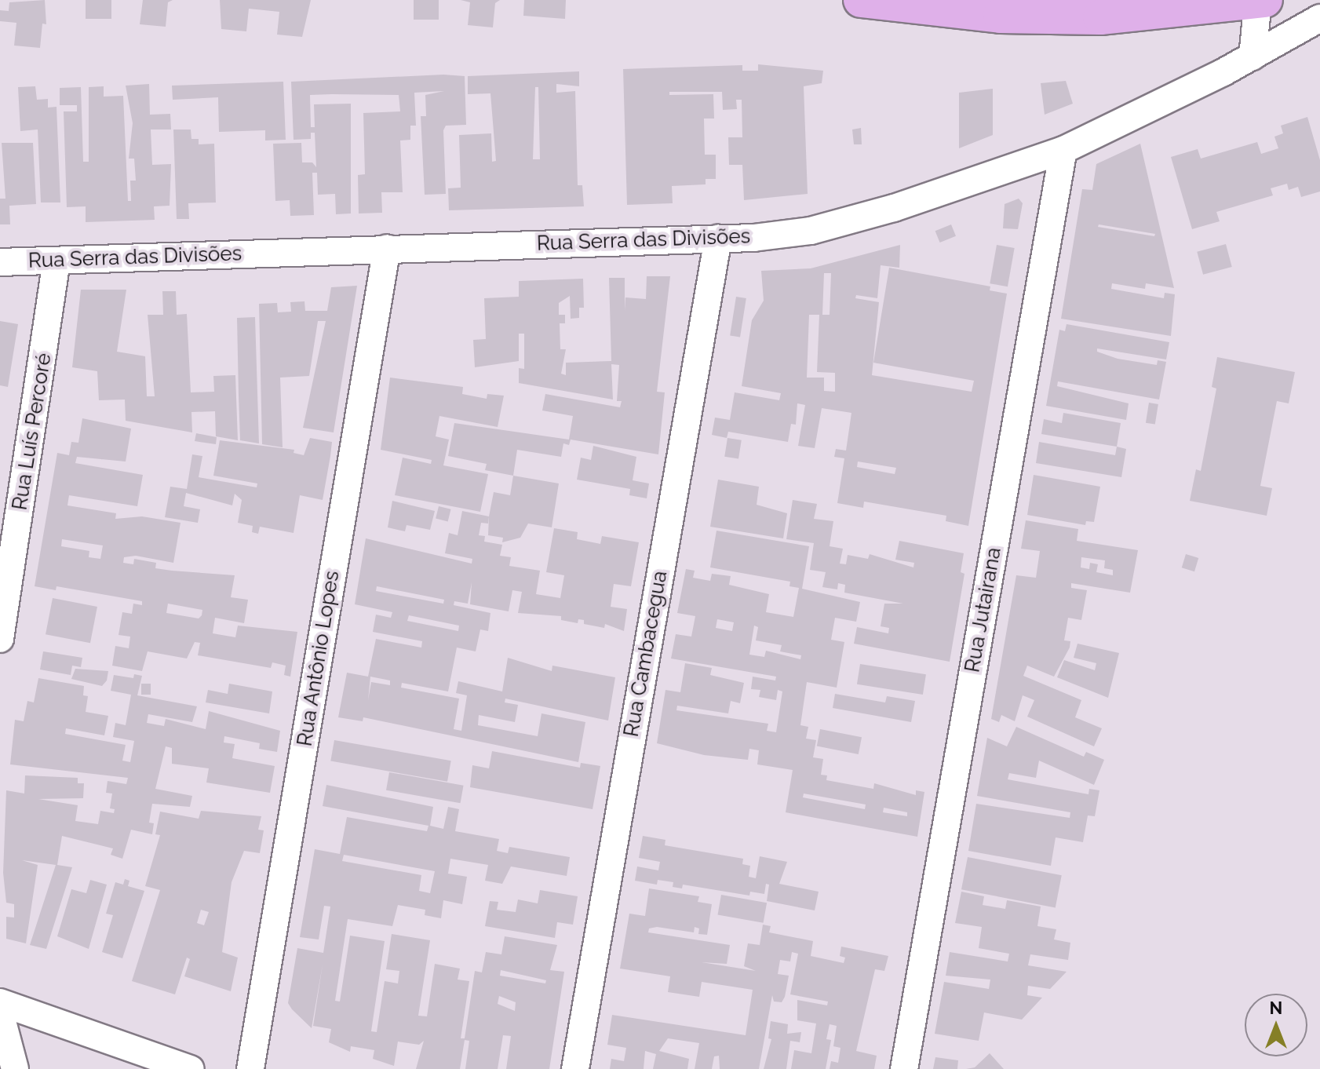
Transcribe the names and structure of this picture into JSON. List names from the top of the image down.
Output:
{
  "streets": {
    "street": [
      "Rua Serra das Divisões",
      "Rua Luís Percoré",
      "Rua Jutairana",
      "Rua Cambacegua",
      "Rua Antônio Lopes"
    ]
  },
  "crossings": [
    ["Rua Serra das Divisões", "Rua Luís Percoré"],
    ["Rua Serra das Divisões", "Rua Jutairana"],
    ["Rua Serra das Divisões", "Rua Cambacegua"],
    ["Rua Serra das Divisões", "Rua Antônio Lopes"]
  ],
  "north": "top"
}
